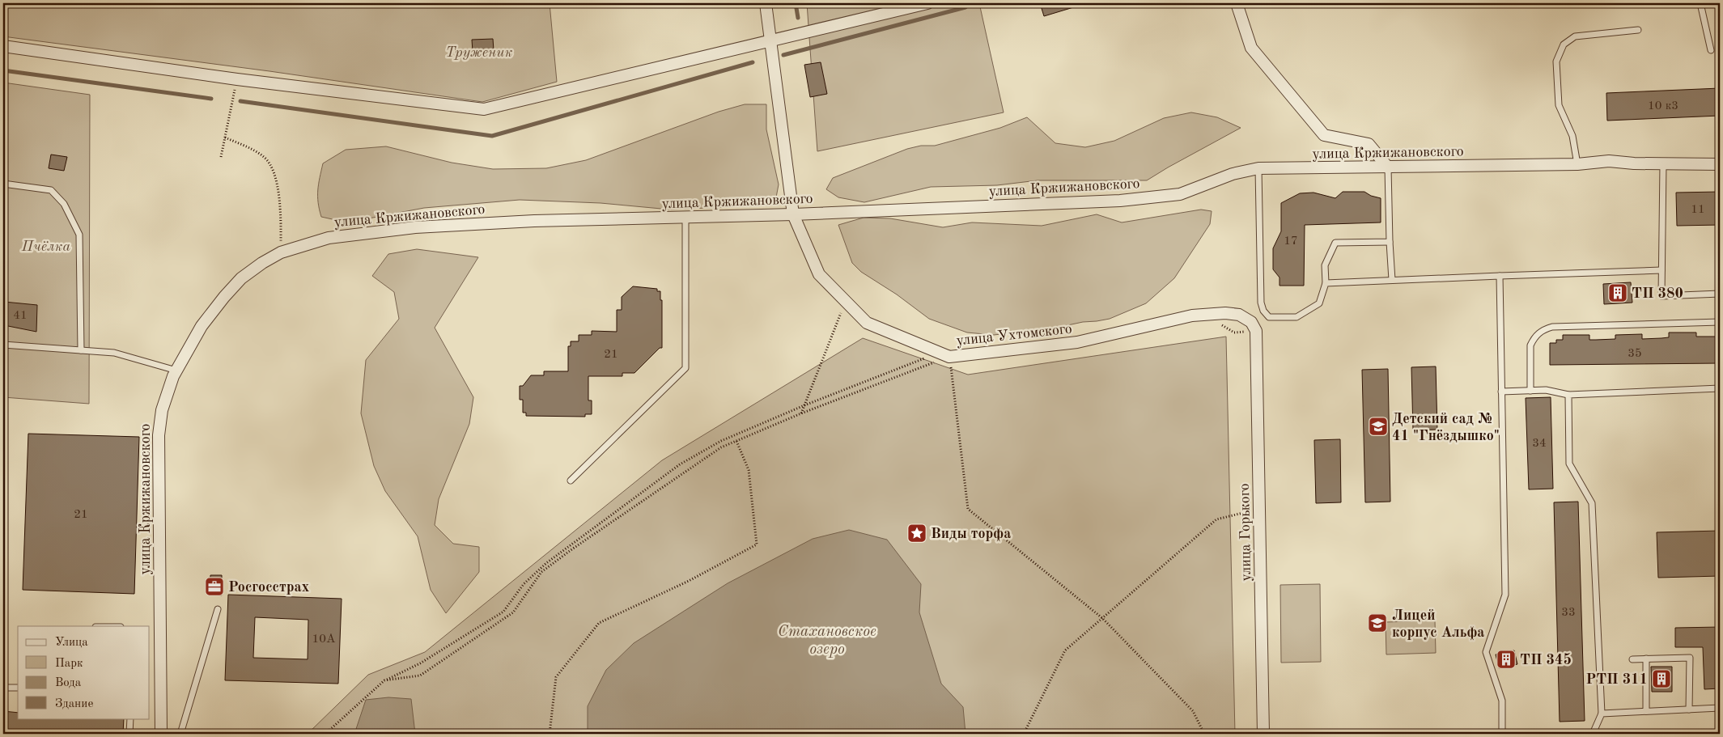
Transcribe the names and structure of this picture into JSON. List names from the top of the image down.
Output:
{
  "streets": {
    "street": ["улица Кржижановского", "улица Ухтомского", "улица Горького"]
  },
  "crossings": [
    ["улица Кржижановского", "улица Ухтомского"],
    ["улица Ухтомского", "улица Горького"]
  ],
  "water": ["Стахановское озеро"],
  "parks": ["Труженик", "Пчёлка"],
  "places": {
    "building": ["ТП 380", "ТП 345", "РТП 311"],
    "school or university": ["Детский сад № 41 \"Гнёздышко\"", "Лицей корпус Альфа"],
    "place": ["Виды торфа"],
    "office": ["Росгосстрах"]
  },
  "house_numbers": [
    "10 к3",
    "11",
    "17",
    "41",
    "35",
    "21",
    "34",
    "21",
    "33",
    "10А"
  ],
  "legend": [
    "Улица",
    "Парк",
    "Вода",
    "Здание"
  ]
}
